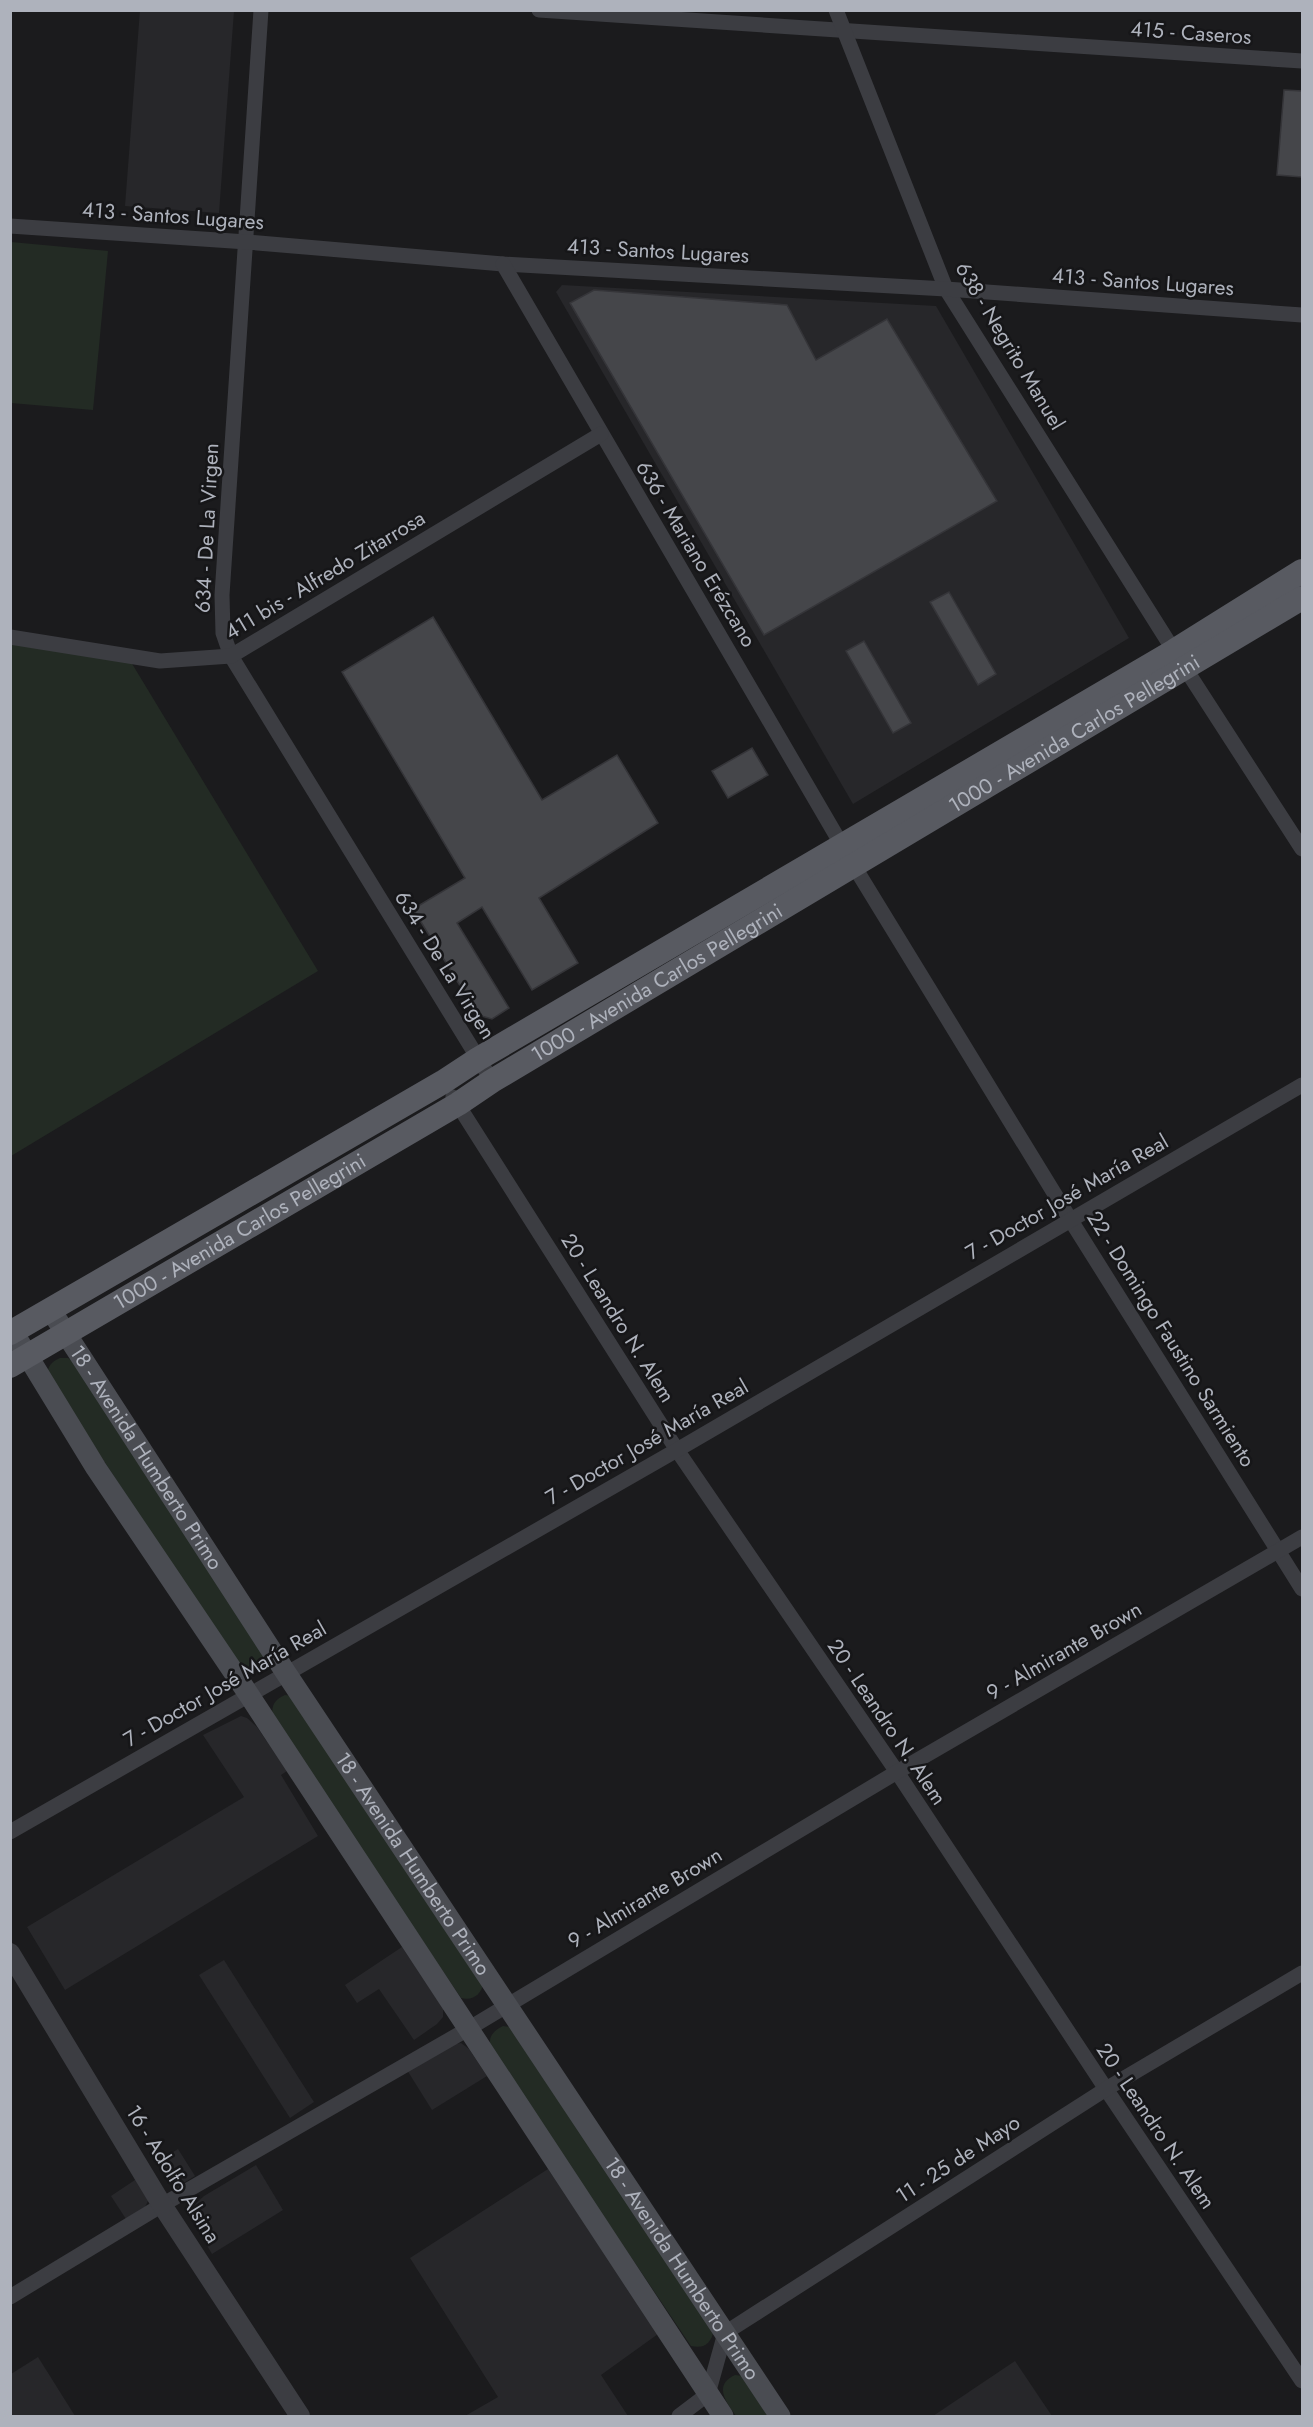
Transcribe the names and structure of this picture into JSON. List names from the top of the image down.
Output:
{
  "streets": {
    "main road": ["1000 - Avenida Carlos Pellegrini", "18 - Avenida Humberto Primo"],
    "street": [
      "415 - Caseros",
      "413 - Santos Lugares",
      "638 - Negrito Manuel",
      "634 - De La Virgen",
      "636 - Mariano Erézcano",
      "411 bis - Alfredo Zitarrosa",
      "7 - Doctor José María Real",
      "20 - Leandro N. Alem",
      "22 - Domingo Faustino Sarmiento",
      "9 - Almirante Brown",
      "11 - 25 de Mayo",
      "16 - Adolfo Alsina"
    ]
  },
  "crossings": [
    ["415 - Caseros", "638 - Negrito Manuel"],
    ["413 - Santos Lugares", "638 - Negrito Manuel"],
    ["413 - Santos Lugares", "634 - De La Virgen"],
    ["413 - Santos Lugares", "636 - Mariano Erézcano"],
    ["638 - Negrito Manuel", "1000 - Avenida Carlos Pellegrini"],
    ["634 - De La Virgen", "411 bis - Alfredo Zitarrosa"],
    ["634 - De La Virgen", "1000 - Avenida Carlos Pellegrini"],
    ["636 - Mariano Erézcano", "411 bis - Alfredo Zitarrosa"],
    ["636 - Mariano Erézcano", "1000 - Avenida Carlos Pellegrini"],
    ["636 - Mariano Erézcano", "22 - Domingo Faustino Sarmiento"],
    ["1000 - Avenida Carlos Pellegrini", "20 - Leandro N. Alem"],
    ["1000 - Avenida Carlos Pellegrini", "22 - Domingo Faustino Sarmiento"],
    ["1000 - Avenida Carlos Pellegrini", "18 - Avenida Humberto Primo"],
    ["7 - Doctor José María Real", "20 - Leandro N. Alem"],
    ["7 - Doctor José María Real", "22 - Domingo Faustino Sarmiento"],
    ["7 - Doctor José María Real", "18 - Avenida Humberto Primo"],
    ["20 - Leandro N. Alem", "9 - Almirante Brown"],
    ["20 - Leandro N. Alem", "11 - 25 de Mayo"],
    ["22 - Domingo Faustino Sarmiento", "9 - Almirante Brown"],
    ["18 - Avenida Humberto Primo", "9 - Almirante Brown"],
    ["18 - Avenida Humberto Primo", "11 - 25 de Mayo"],
    ["9 - Almirante Brown", "16 - Adolfo Alsina"]
  ]
}
